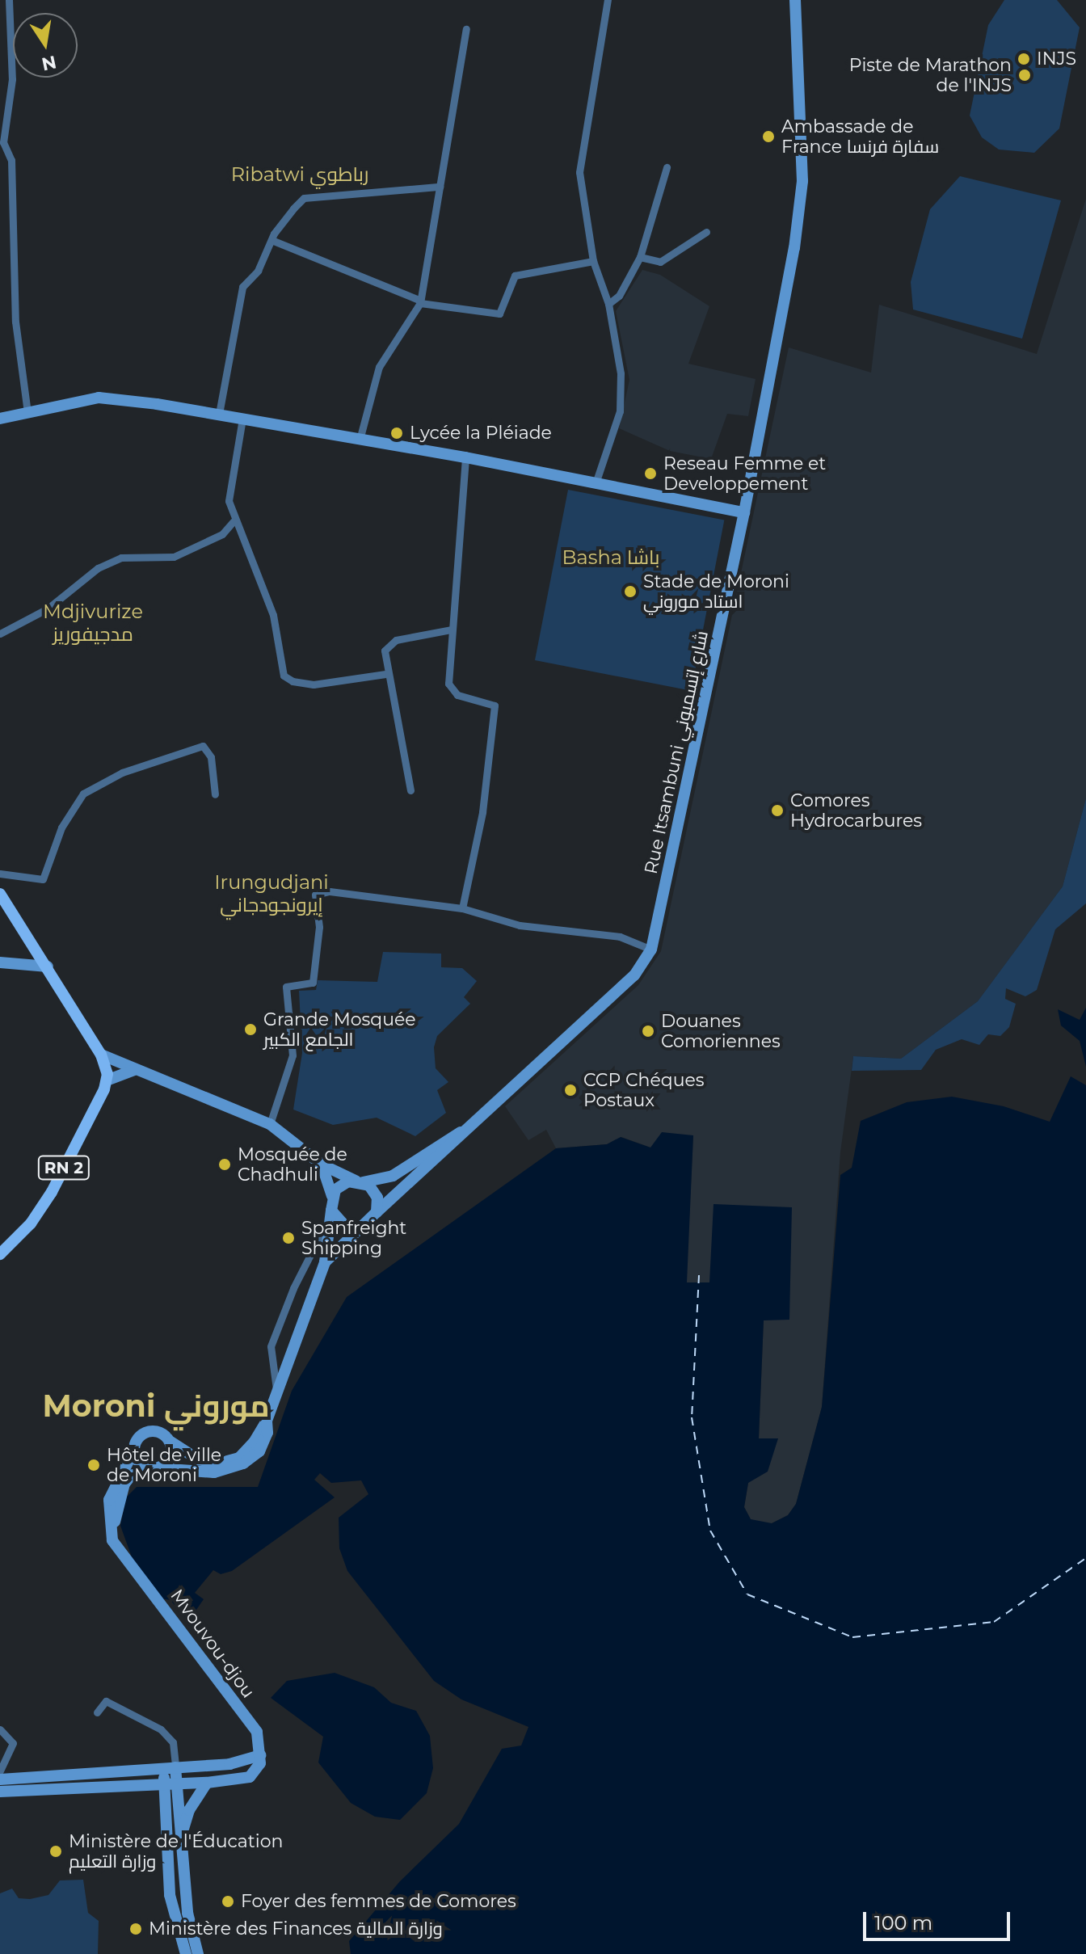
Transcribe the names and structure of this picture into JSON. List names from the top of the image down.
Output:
{
  "streets": {
    "main road": ["Rue Itsambuni شارع إتسمبوني", "RN 2", "Mvouvou-djou"]
  },
  "districts": [
    "Ribatwi رباطوي",
    "Basha باشا",
    "Mdjivurize مدجيفوريز",
    "Irungudjani إيرونجودجاني",
    "Moroni موروني"
  ],
  "places": [
    "INJS",
    "Piste de Marathon de l'INJS",
    "Ambassade de France سفارة فرنسا",
    "Lycée la Pléiade",
    "Reseau Femme et Developpement",
    "Stade de Moroni استاد موروني",
    "Comores Hydrocarbures",
    "Grande Mosquée الجامع الكبير",
    "Douanes Comoriennes",
    "CCP Chéques Postaux",
    "Mosquée de Chadhuli",
    "Spanfreight Shipping",
    "Hôtel de ville de Moroni",
    "Ministère de l'Éducation وزارة التعليم",
    "Foyer des femmes de Comores",
    "Ministère des Finances وزارة المالية"
  ],
  "scale_bar": "100 m",
  "north": "bottom"
}
